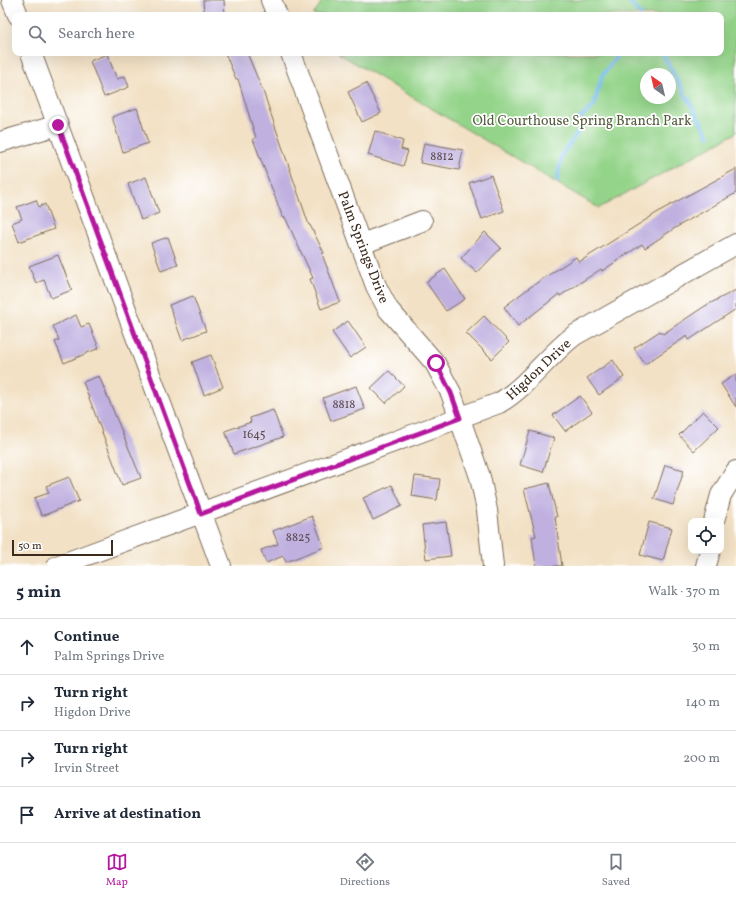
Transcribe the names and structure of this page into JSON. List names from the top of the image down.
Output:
{
  "streets": {
    "street": ["Palm Springs Drive", "Higdon Drive"]
  },
  "crossings": [
    ["Palm Springs Drive", "Higdon Drive"]
  ],
  "parks": ["Old Courthouse Spring Branch Park"],
  "house_numbers": [
    "8812",
    "8818",
    "1645",
    "8825"
  ],
  "scale_bar": "50 m",
  "north": "top left",
  "page": {
    "search": "Search here",
    "scale": "50 m",
    "heading": ["5 min", "Walk · 370 m"],
    "list": [
      ["Continue", "Palm Springs Drive", "30 m"],
      ["Turn right", "Higdon Drive", "140 m"],
      ["Turn right", "Irvin Street", "200 m"],
      "Arrive at destination"
    ],
    "nav": ["Map", "Directions", "Saved"]
  }
}
